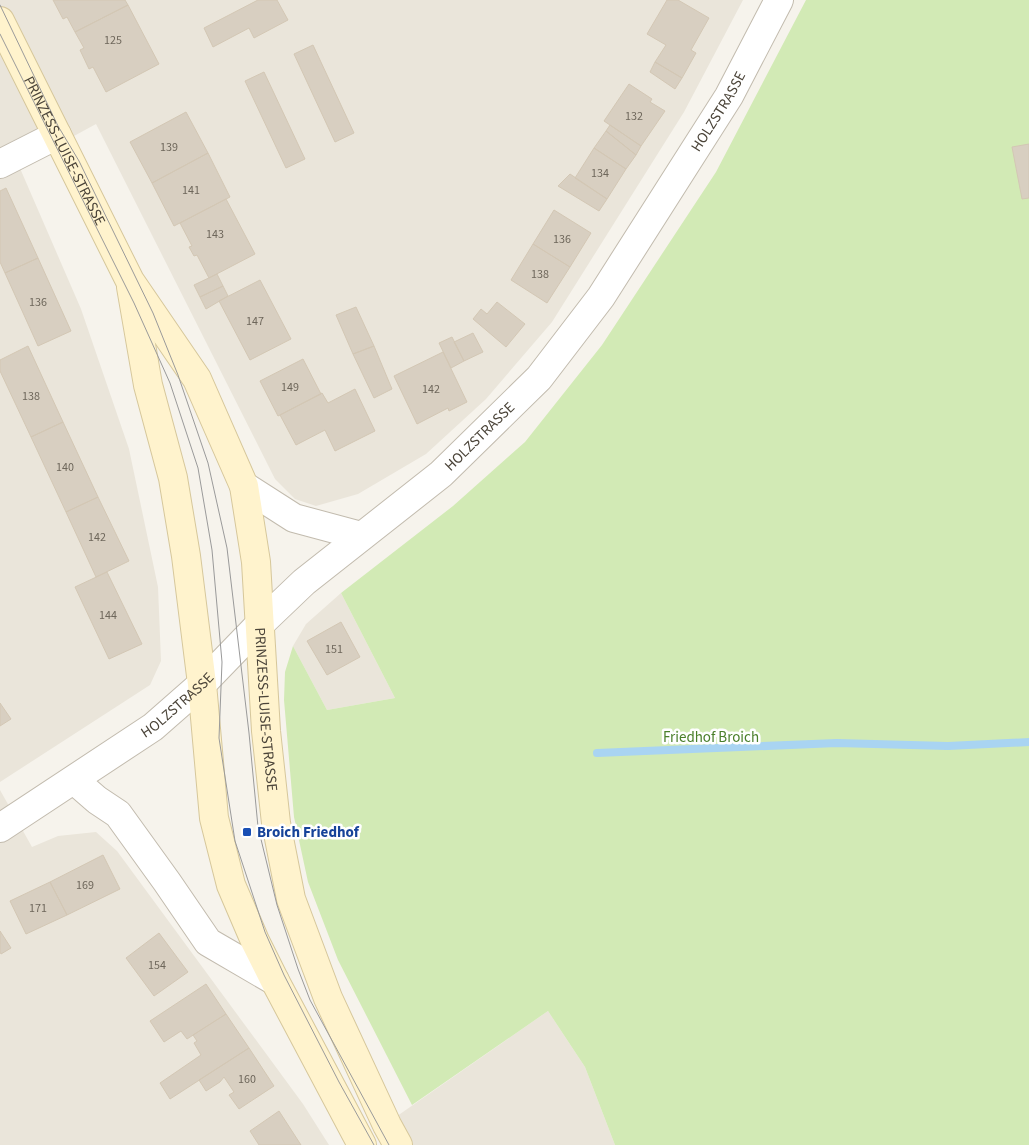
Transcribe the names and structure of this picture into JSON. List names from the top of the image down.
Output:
{
  "streets": {
    "main road": ["PRINZESS-LUISE-STRASSE"],
    "street": ["HOLZSTRASSE"]
  },
  "crossings": [
    ["HOLZSTRASSE", "PRINZESS-LUISE-STRASSE"]
  ],
  "parks": ["Friedhof Broich"],
  "places": {
    "transit": ["Broich Friedhof"]
  },
  "house_numbers": [
    "125",
    "132",
    "139",
    "134",
    "141",
    "143",
    "136",
    "138",
    "136",
    "147",
    "149",
    "142",
    "138",
    "140",
    "142",
    "144",
    "151",
    "169",
    "171",
    "154",
    "160"
  ]
}
